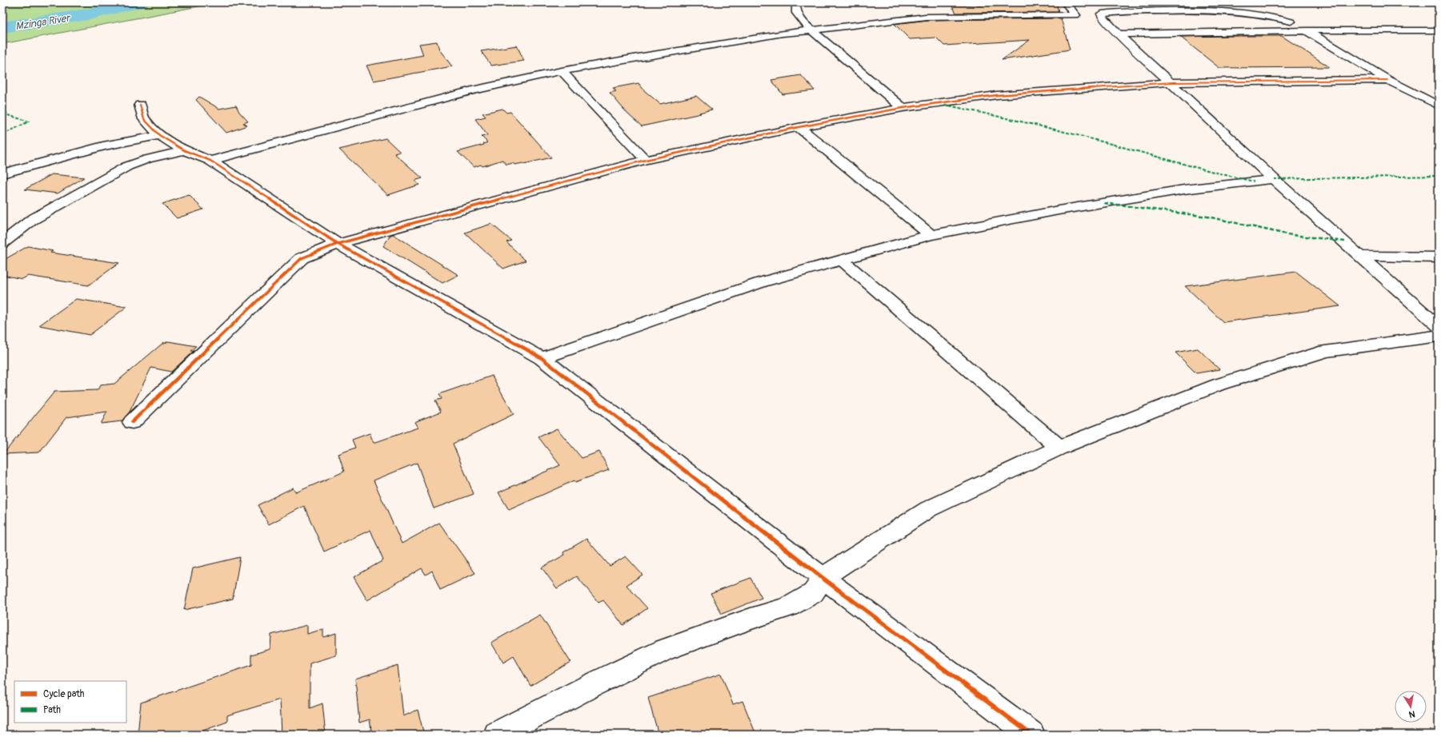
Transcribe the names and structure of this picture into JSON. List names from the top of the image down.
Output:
{
  "water": ["Mzinga River"],
  "legend": ["Cycle path", "Path"],
  "north": "bottom"
}
